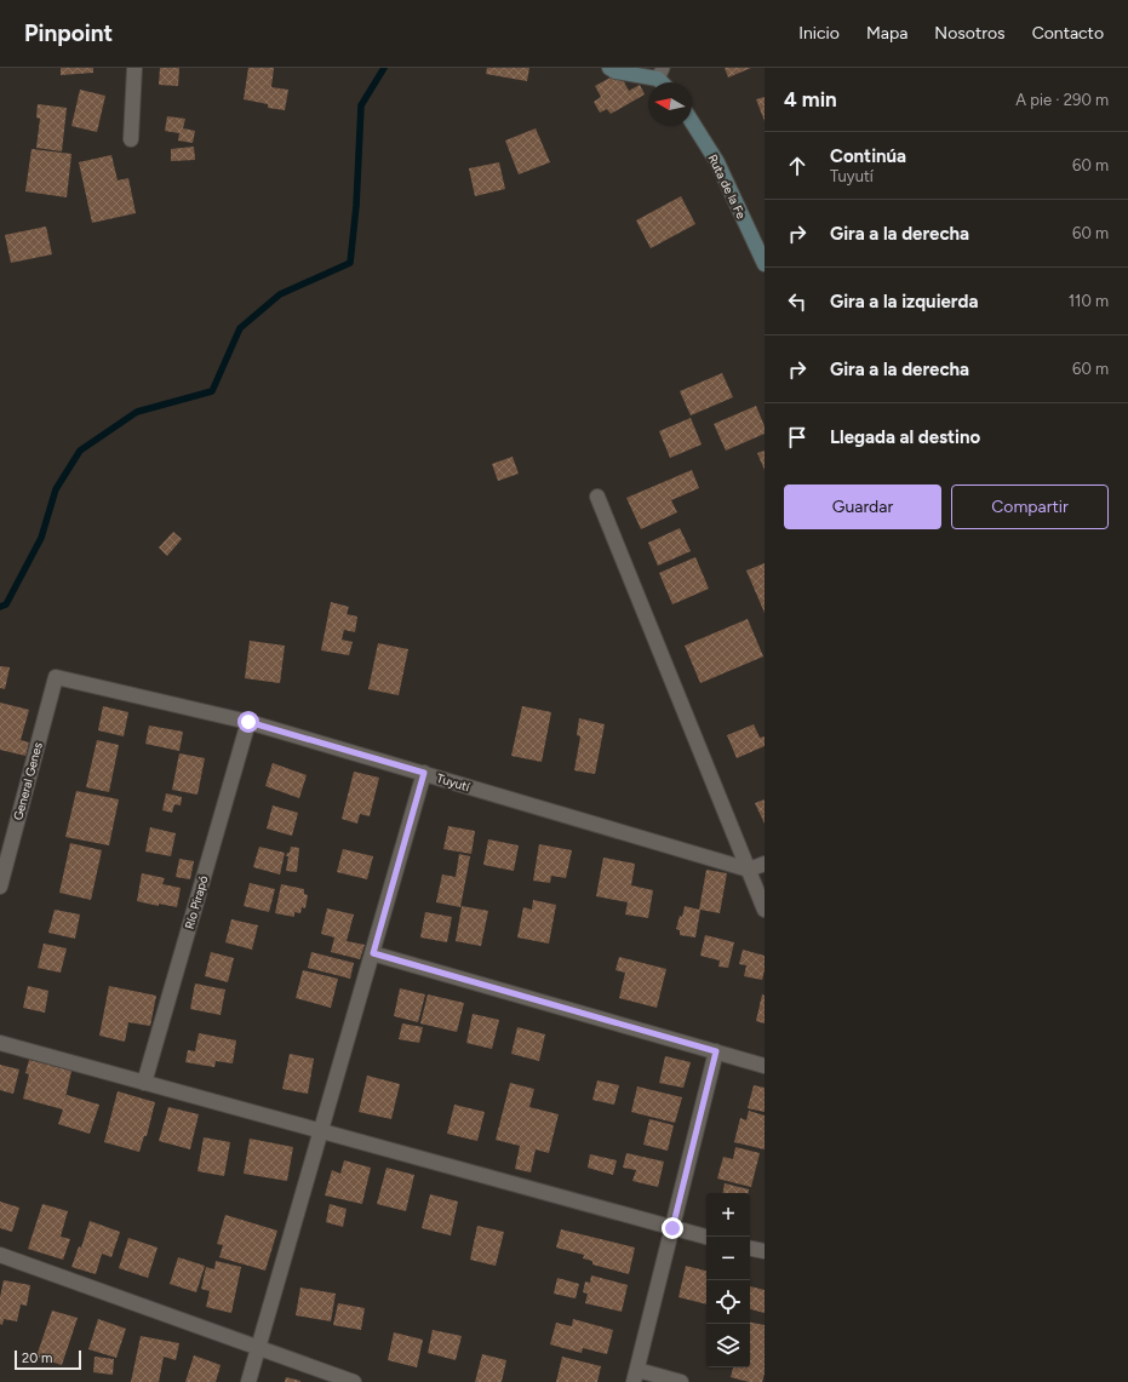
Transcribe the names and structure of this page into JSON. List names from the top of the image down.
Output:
{
  "streets": {
    "main road": ["Ruta de la Fe"],
    "street": ["General Genes", "Tuyutí", "Río Pirapó"]
  },
  "crossings": [
    ["General Genes", "Tuyutí"],
    ["Tuyutí", "Río Pirapó"]
  ],
  "scale_bar": "20 m",
  "north": "left",
  "page": {
    "header": "Pinpoint",
    "nav": [
      "Inicio",
      "Mapa",
      "Nosotros",
      "Contacto"
    ],
    "heading": ["4 min", "A pie · 290 m"],
    "list": [
      ["Continúa", "Tuyutí", "60 m"],
      ["Gira a la derecha", "60 m"],
      ["Gira a la izquierda", "110 m"],
      ["Gira a la derecha", "60 m"],
      "Llegada al destino"
    ],
    "buttons": ["Guardar", "Compartir"],
    "map_buttons": ["+", "−"],
    "scale": "20 m"
  }
}
